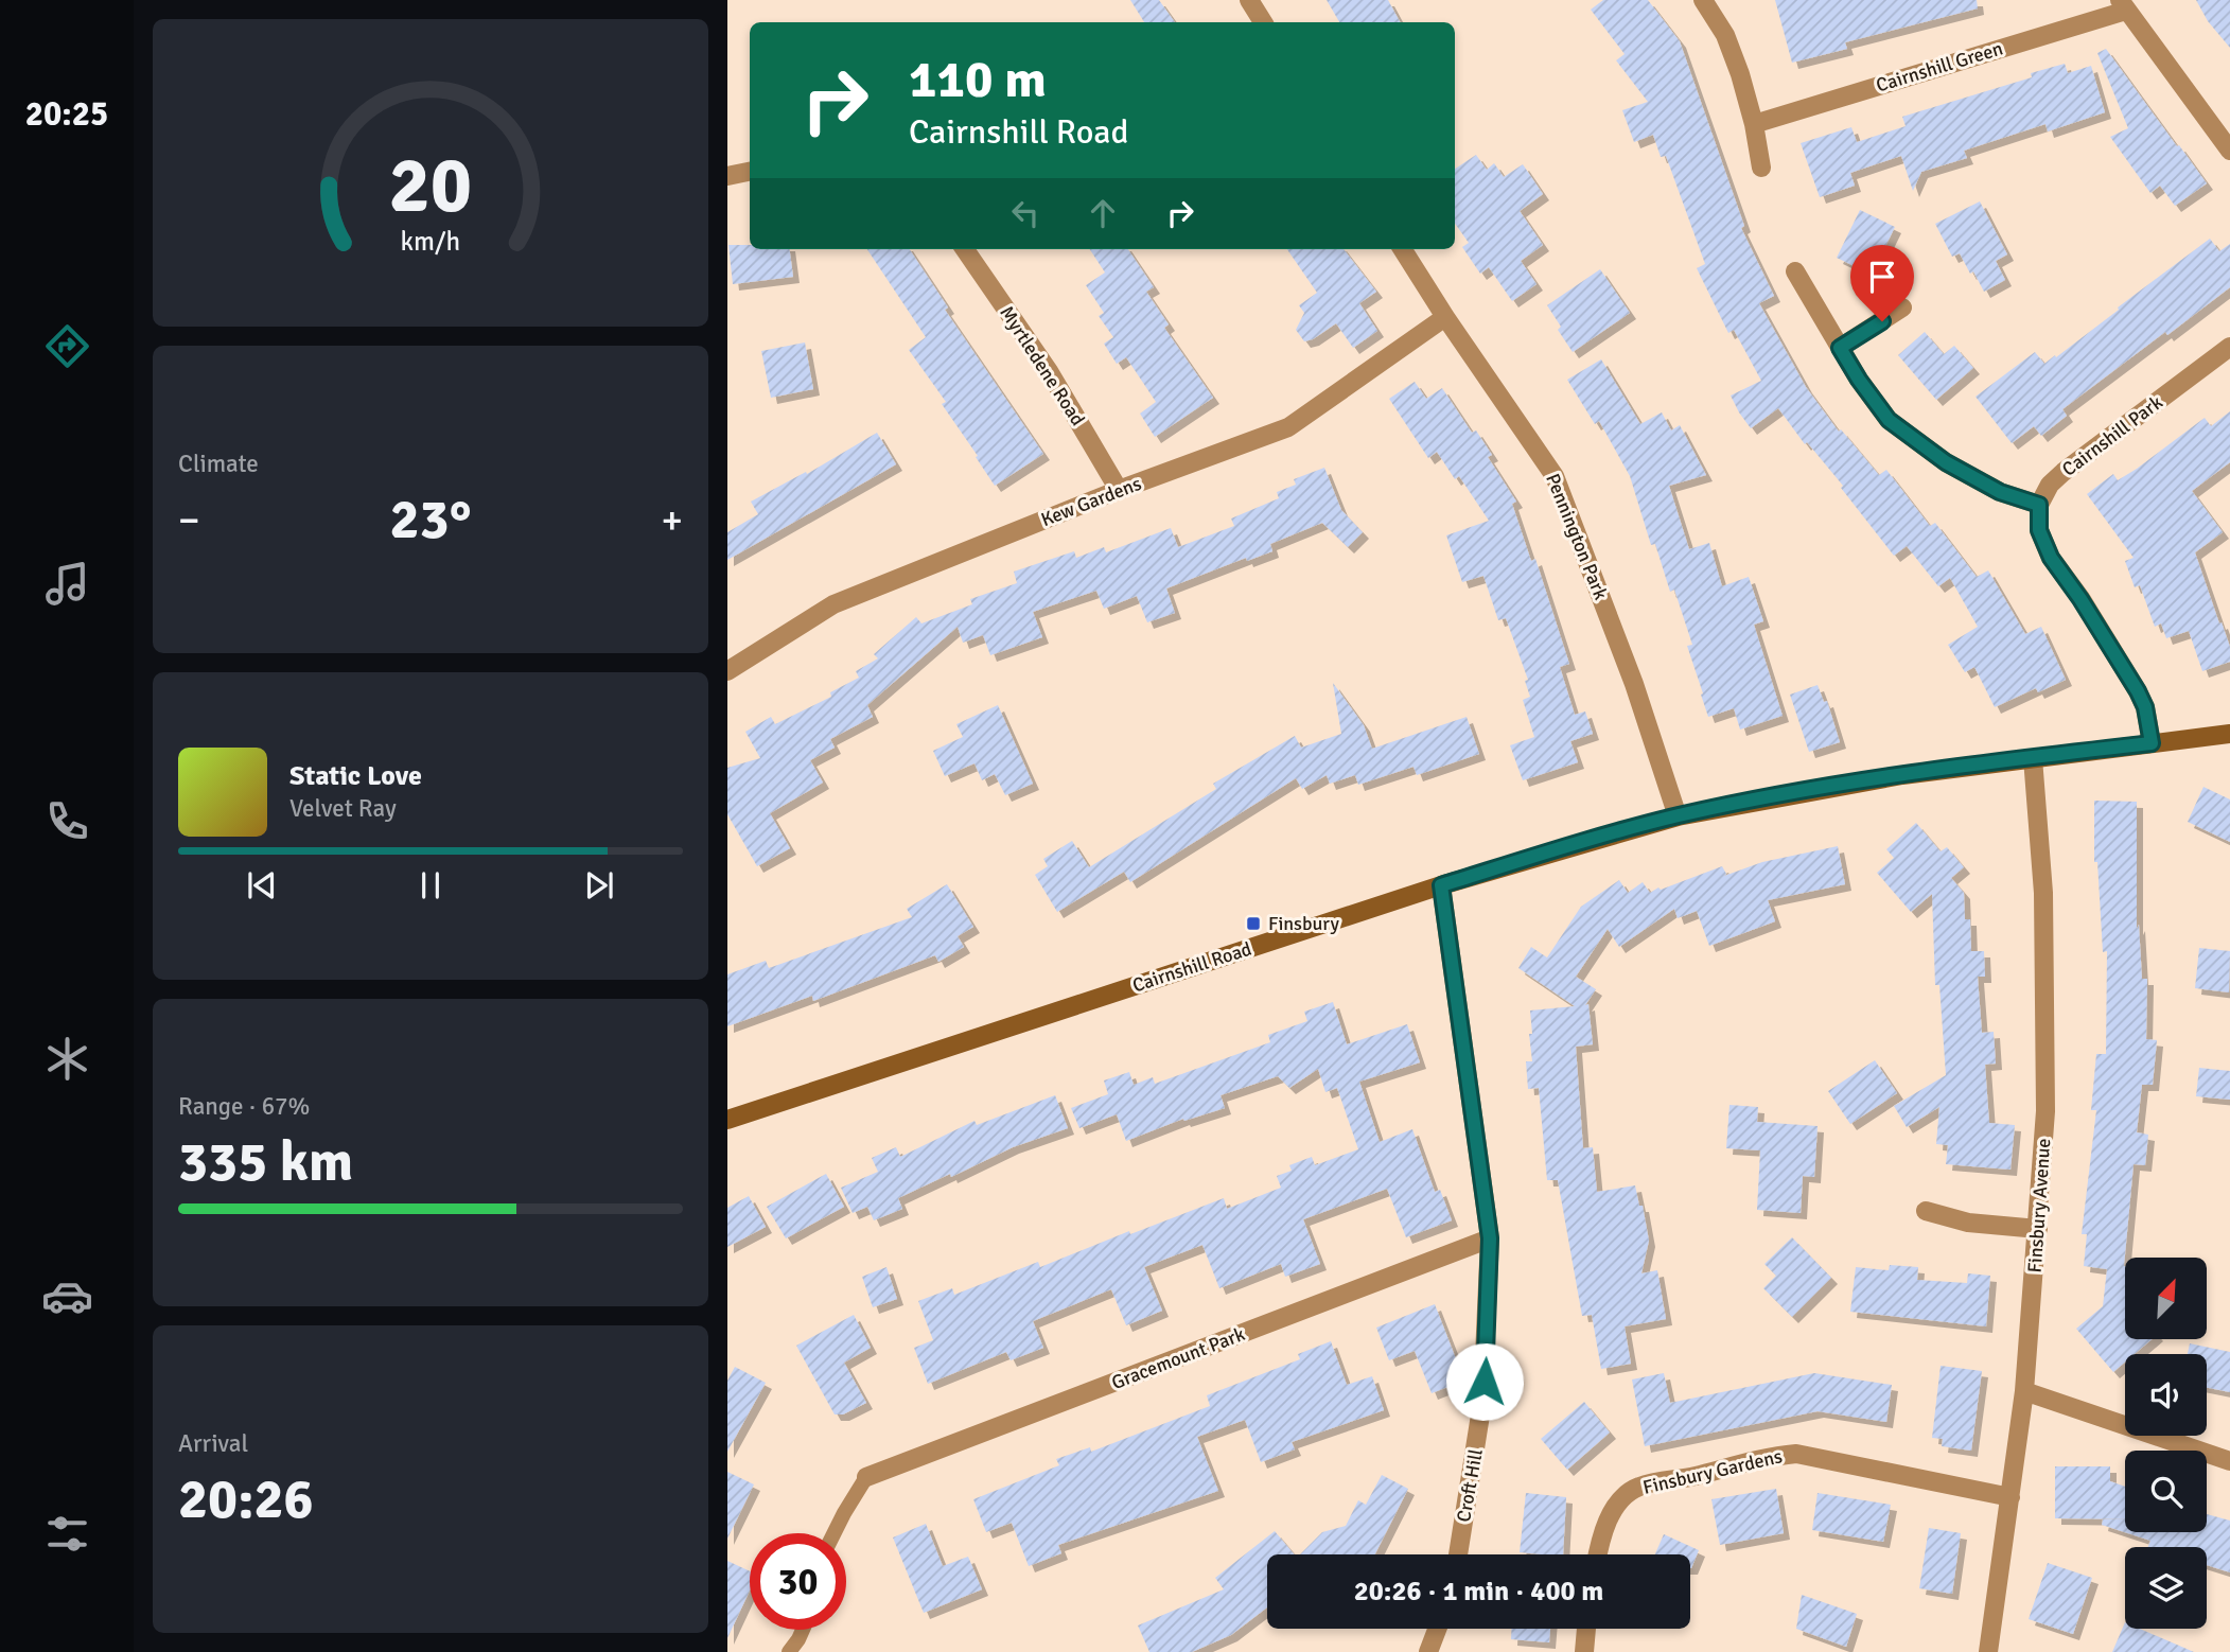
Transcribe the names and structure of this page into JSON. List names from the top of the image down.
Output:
{
  "streets": {
    "street": [
      "Cairnshill Green",
      "Myrtledene Road",
      "Cairnshill Park",
      "Kew Gardens",
      "Pennington Park",
      "Cairnshill Road",
      "Finsbury Avenue",
      "Gracemount Park",
      "Finsbury Gardens",
      "Croft Hill"
    ]
  },
  "crossings": [
    ["Myrtledene Road", "Kew Gardens"],
    ["Kew Gardens", "Pennington Park"],
    ["Pennington Park", "Cairnshill Road"],
    ["Cairnshill Road", "Finsbury Avenue"],
    ["Cairnshill Road", "Croft Hill"],
    ["Finsbury Avenue", "Finsbury Gardens"],
    ["Gracemount Park", "Croft Hill"]
  ],
  "places": {
    "transit": ["Finsbury"]
  },
  "north": "top right",
  "page": {
    "tabs": "20:25",
    "turn": ["110 m", "Cairnshill Road"],
    "tile": [
      "Climate",
      ["Range · 67%", "335 km"],
      ["Arrival", "20:26"]
    ],
    "heat": ["−", "23°", "+"],
    "song": ["Static Love", "Velvet Ray"],
    "limit": "30",
    "trip": "20:26 · 1 min · 400 m",
    "gauge": ["20", "km/h"]
  }
}
